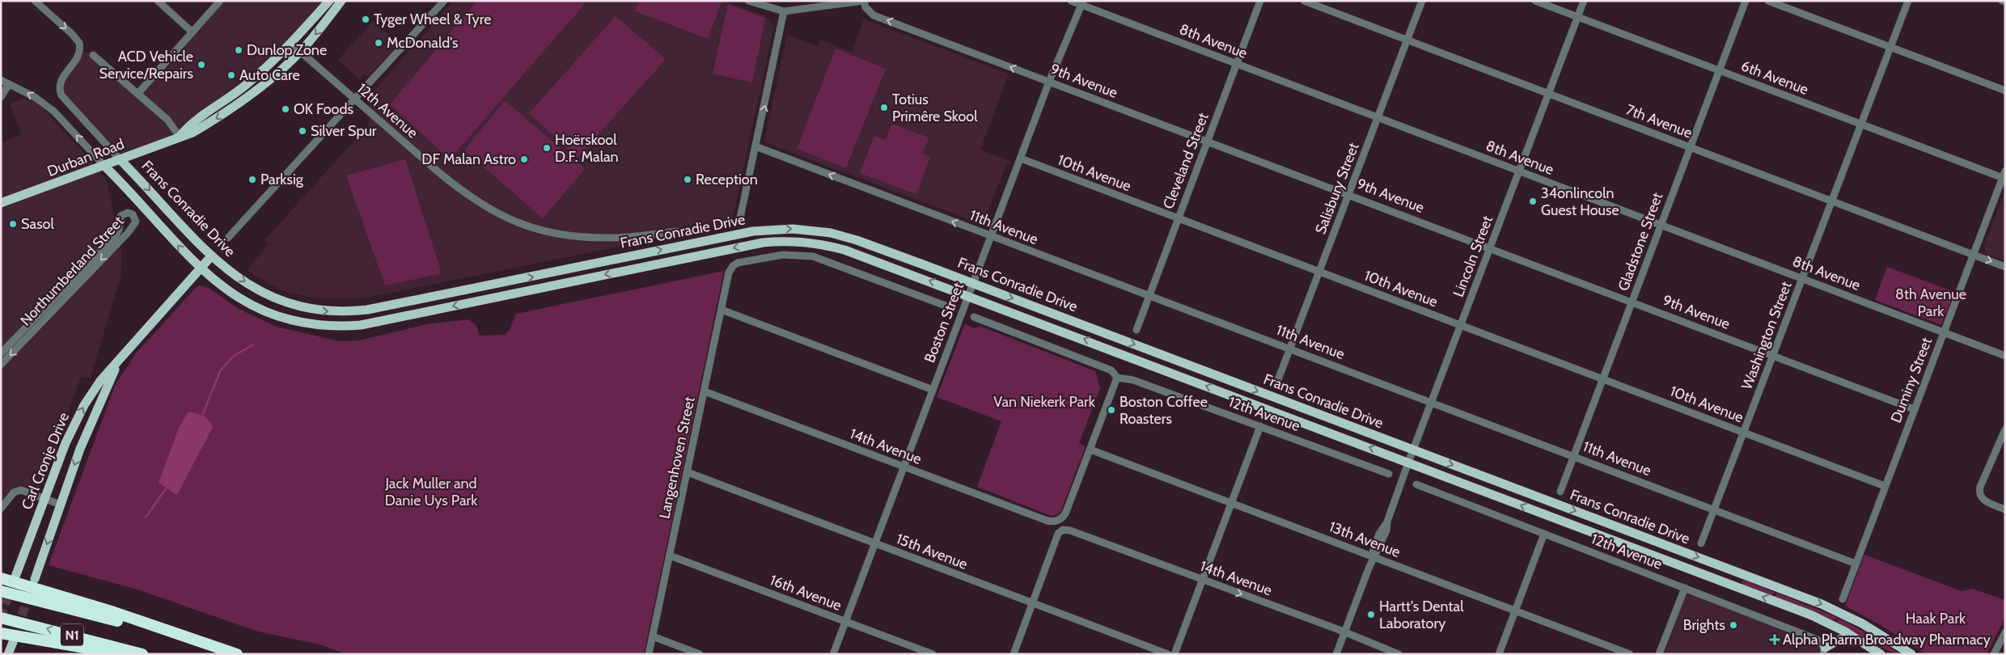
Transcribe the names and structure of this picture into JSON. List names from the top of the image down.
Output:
{
  "streets": {
    "highway": ["N1"],
    "main road": ["Durban Road", "Frans Conradie Drive", "Carl Cronje Drive"],
    "street": [
      "8th Avenue",
      "6th Avenue",
      "9th Avenue",
      "12th Avenue",
      "7th Avenue",
      "Cleveland Street",
      "10th Avenue",
      "Salisbury Street",
      "11th Avenue",
      "Gladstone Street",
      "Lincoln Street",
      "Northumberland Street",
      "Boston Street",
      "Washington Street",
      "Duminy Street",
      "14th Avenue",
      "Langenhoven Street",
      "13th Avenue",
      "15th Avenue",
      "16th Avenue"
    ]
  },
  "crossings": [
    ["8th Avenue", "Cleveland Street"],
    ["8th Avenue", "Salisbury Street"],
    ["8th Avenue", "Gladstone Street"],
    ["8th Avenue", "Lincoln Street"],
    ["8th Avenue", "Boston Street"],
    ["8th Avenue", "Washington Street"],
    ["8th Avenue", "Duminy Street"],
    ["6th Avenue", "Gladstone Street"],
    ["6th Avenue", "Lincoln Street"],
    ["6th Avenue", "Washington Street"],
    ["6th Avenue", "Duminy Street"],
    ["9th Avenue", "Cleveland Street"],
    ["9th Avenue", "Salisbury Street"],
    ["9th Avenue", "Gladstone Street"],
    ["9th Avenue", "Lincoln Street"],
    ["9th Avenue", "Boston Street"],
    ["9th Avenue", "Washington Street"],
    ["9th Avenue", "Duminy Street"],
    ["12th Avenue", "Durban Road"],
    ["7th Avenue", "Salisbury Street"],
    ["7th Avenue", "Gladstone Street"],
    ["7th Avenue", "Lincoln Street"],
    ["7th Avenue", "Washington Street"],
    ["7th Avenue", "Duminy Street"],
    ["Durban Road", "Frans Conradie Drive"],
    ["Cleveland Street", "10th Avenue"],
    ["Cleveland Street", "11th Avenue"],
    ["10th Avenue", "Salisbury Street"],
    ["10th Avenue", "Gladstone Street"],
    ["10th Avenue", "Lincoln Street"],
    ["10th Avenue", "Boston Street"],
    ["10th Avenue", "Washington Street"],
    ["10th Avenue", "Duminy Street"],
    ["Salisbury Street", "11th Avenue"],
    ["Frans Conradie Drive", "Lincoln Street"],
    ["Frans Conradie Drive", "Boston Street"],
    ["Frans Conradie Drive", "Carl Cronje Drive"],
    ["11th Avenue", "Gladstone Street"],
    ["11th Avenue", "Lincoln Street"],
    ["11th Avenue", "Boston Street"],
    ["11th Avenue", "Washington Street"],
    ["11th Avenue", "Duminy Street"],
    ["Lincoln Street", "14th Avenue"],
    ["Lincoln Street", "13th Avenue"],
    ["Boston Street", "14th Avenue"],
    ["Boston Street", "15th Avenue"],
    ["Boston Street", "16th Avenue"],
    ["14th Avenue", "Langenhoven Street"],
    ["14th Avenue", "13th Avenue"],
    ["14th Avenue", "15th Avenue"],
    ["Langenhoven Street", "15th Avenue"],
    ["Langenhoven Street", "16th Avenue"]
  ],
  "parks": [
    "8th Avenue Park",
    "Van Niekerk Park",
    "Jack Muller and Danie Uys Park",
    "Haak Park"
  ],
  "places": {
    "other": [
      "Tyger Wheel & Tyre",
      "McDonald's",
      "Dunlop Zone",
      "ACD Vehicle Service/Repairs",
      "Auto Care",
      "Totius Primêre Skool",
      "OK Foods",
      "Silver Spur",
      "Hoërskool D.F. Malan",
      "DF Malan Astro",
      "Parksig",
      "Reception",
      "34onlincoln Guest House",
      "Sasol",
      "Boston Coffee Roasters",
      "Hartt's Dental Laboratory",
      "Brights"
    ],
    "health": ["Alpha Pharm Broadway Pharmacy"]
  }
}
